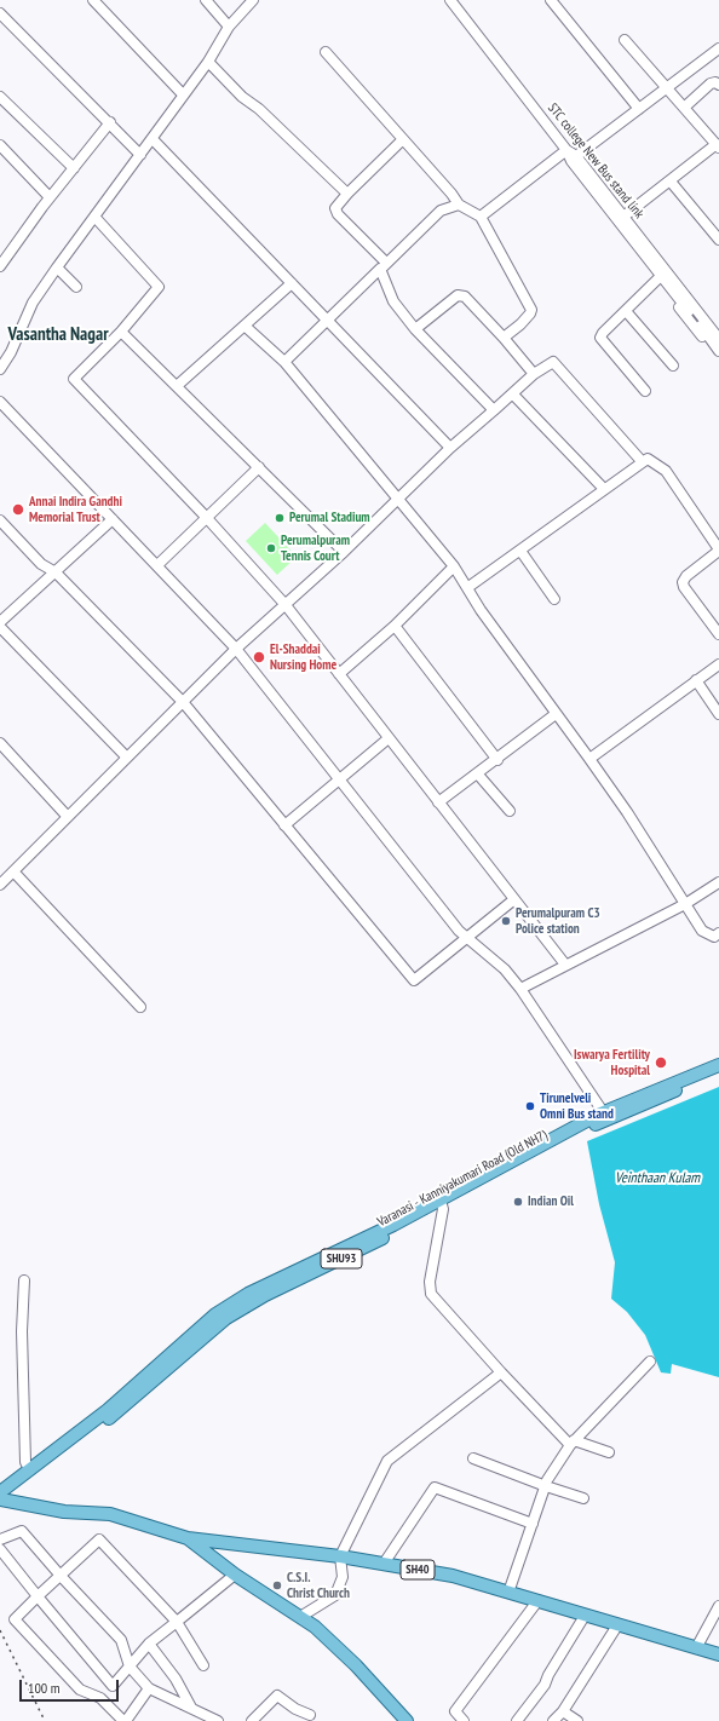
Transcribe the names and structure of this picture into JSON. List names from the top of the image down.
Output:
{
  "streets": {
    "main road": ["Varanasi - Kanniyakumari Road (Old NH7)", "SHU93", "SH40"],
    "street": ["STC college New Bus stand link"]
  },
  "crossings": [
    ["Varanasi - Kanniyakumari Road (Old NH7)", "SH40"]
  ],
  "districts": ["Vasantha Nagar"],
  "water": ["Veinthaan Kulam"],
  "places": [
    "Annai Indira Gandhi Memorial Trust",
    "Perumal Stadium",
    "Perumalpuram Tennis Court",
    "El-Shaddai Nursing Home",
    "Perumalpuram C3 Police station",
    "Iswarya Fertility Hospital",
    "Tirunelveli Omni Bus stand",
    "Indian Oil",
    "C.S.I. Christ Church"
  ],
  "scale_bar": "100 m"
}
